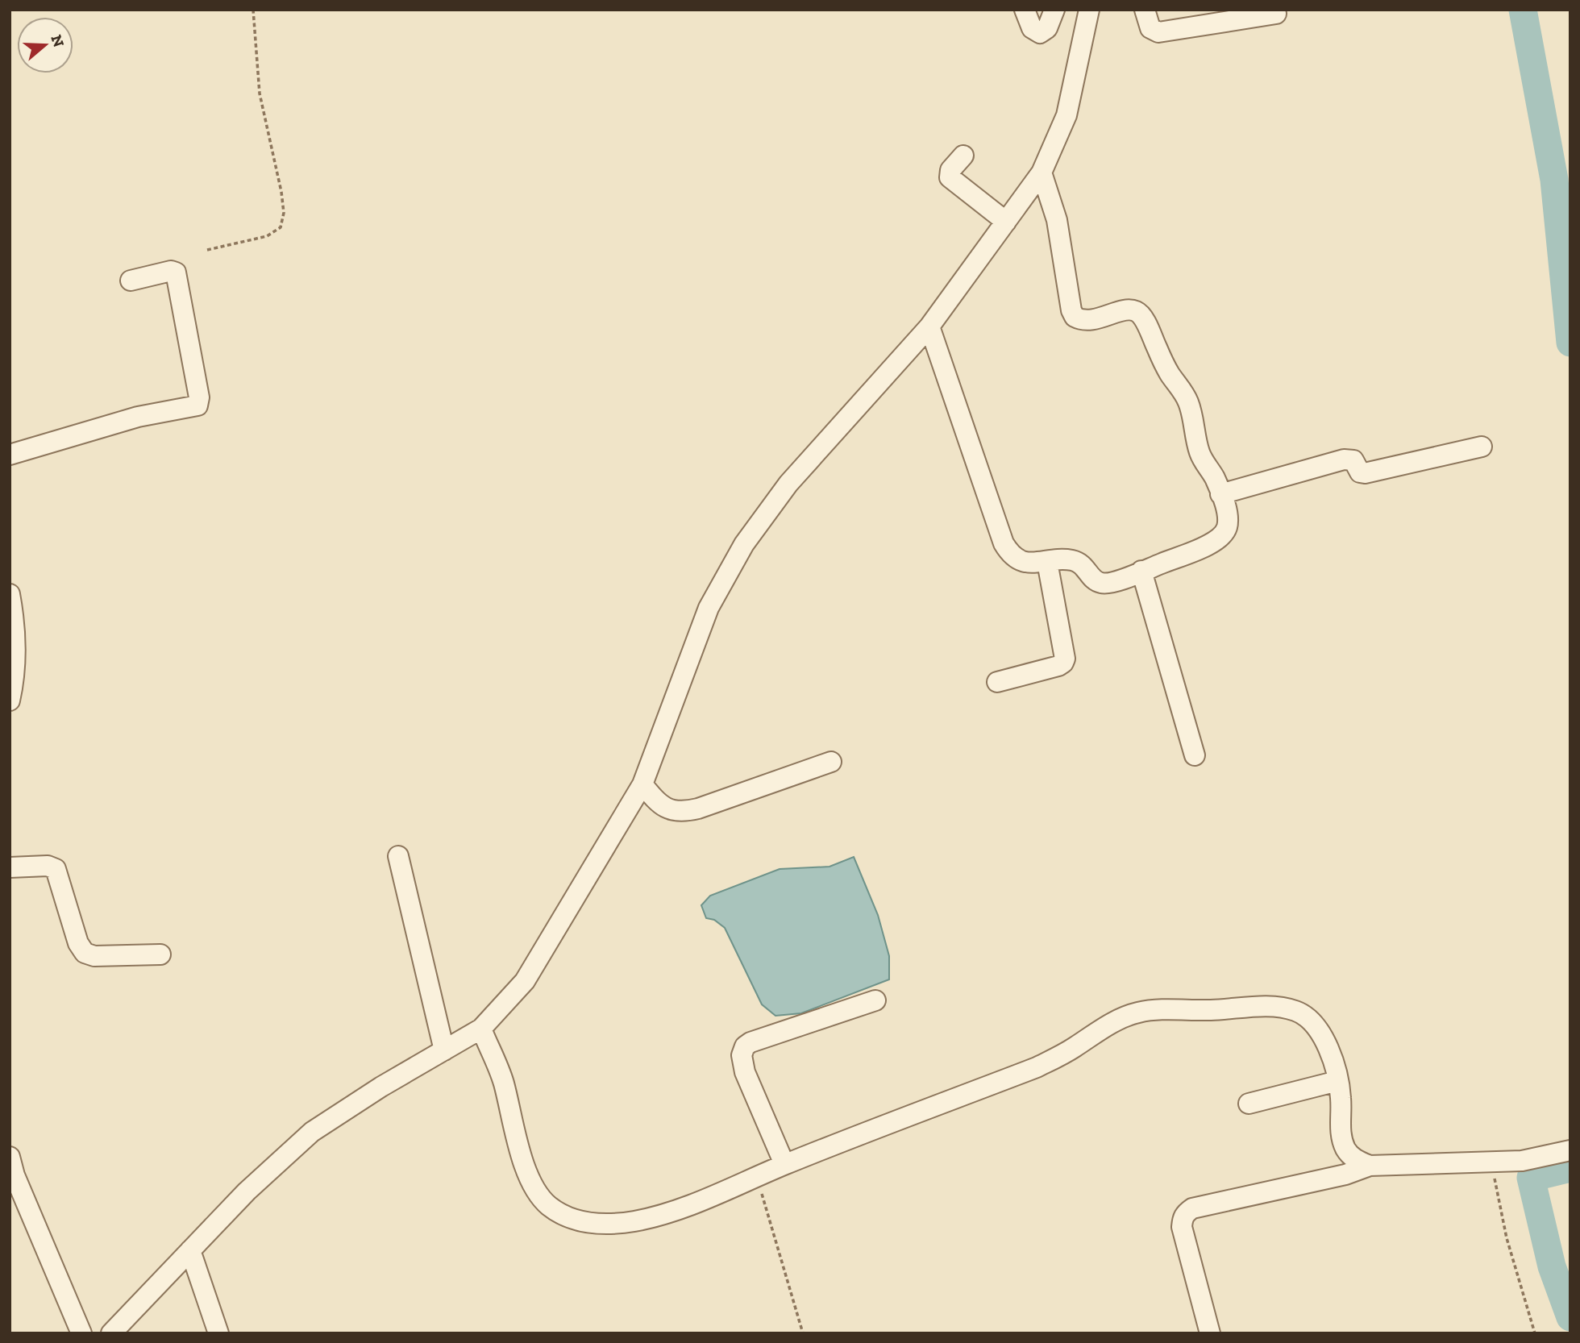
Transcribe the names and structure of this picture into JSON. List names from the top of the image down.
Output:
{
  "north": "right"
}
